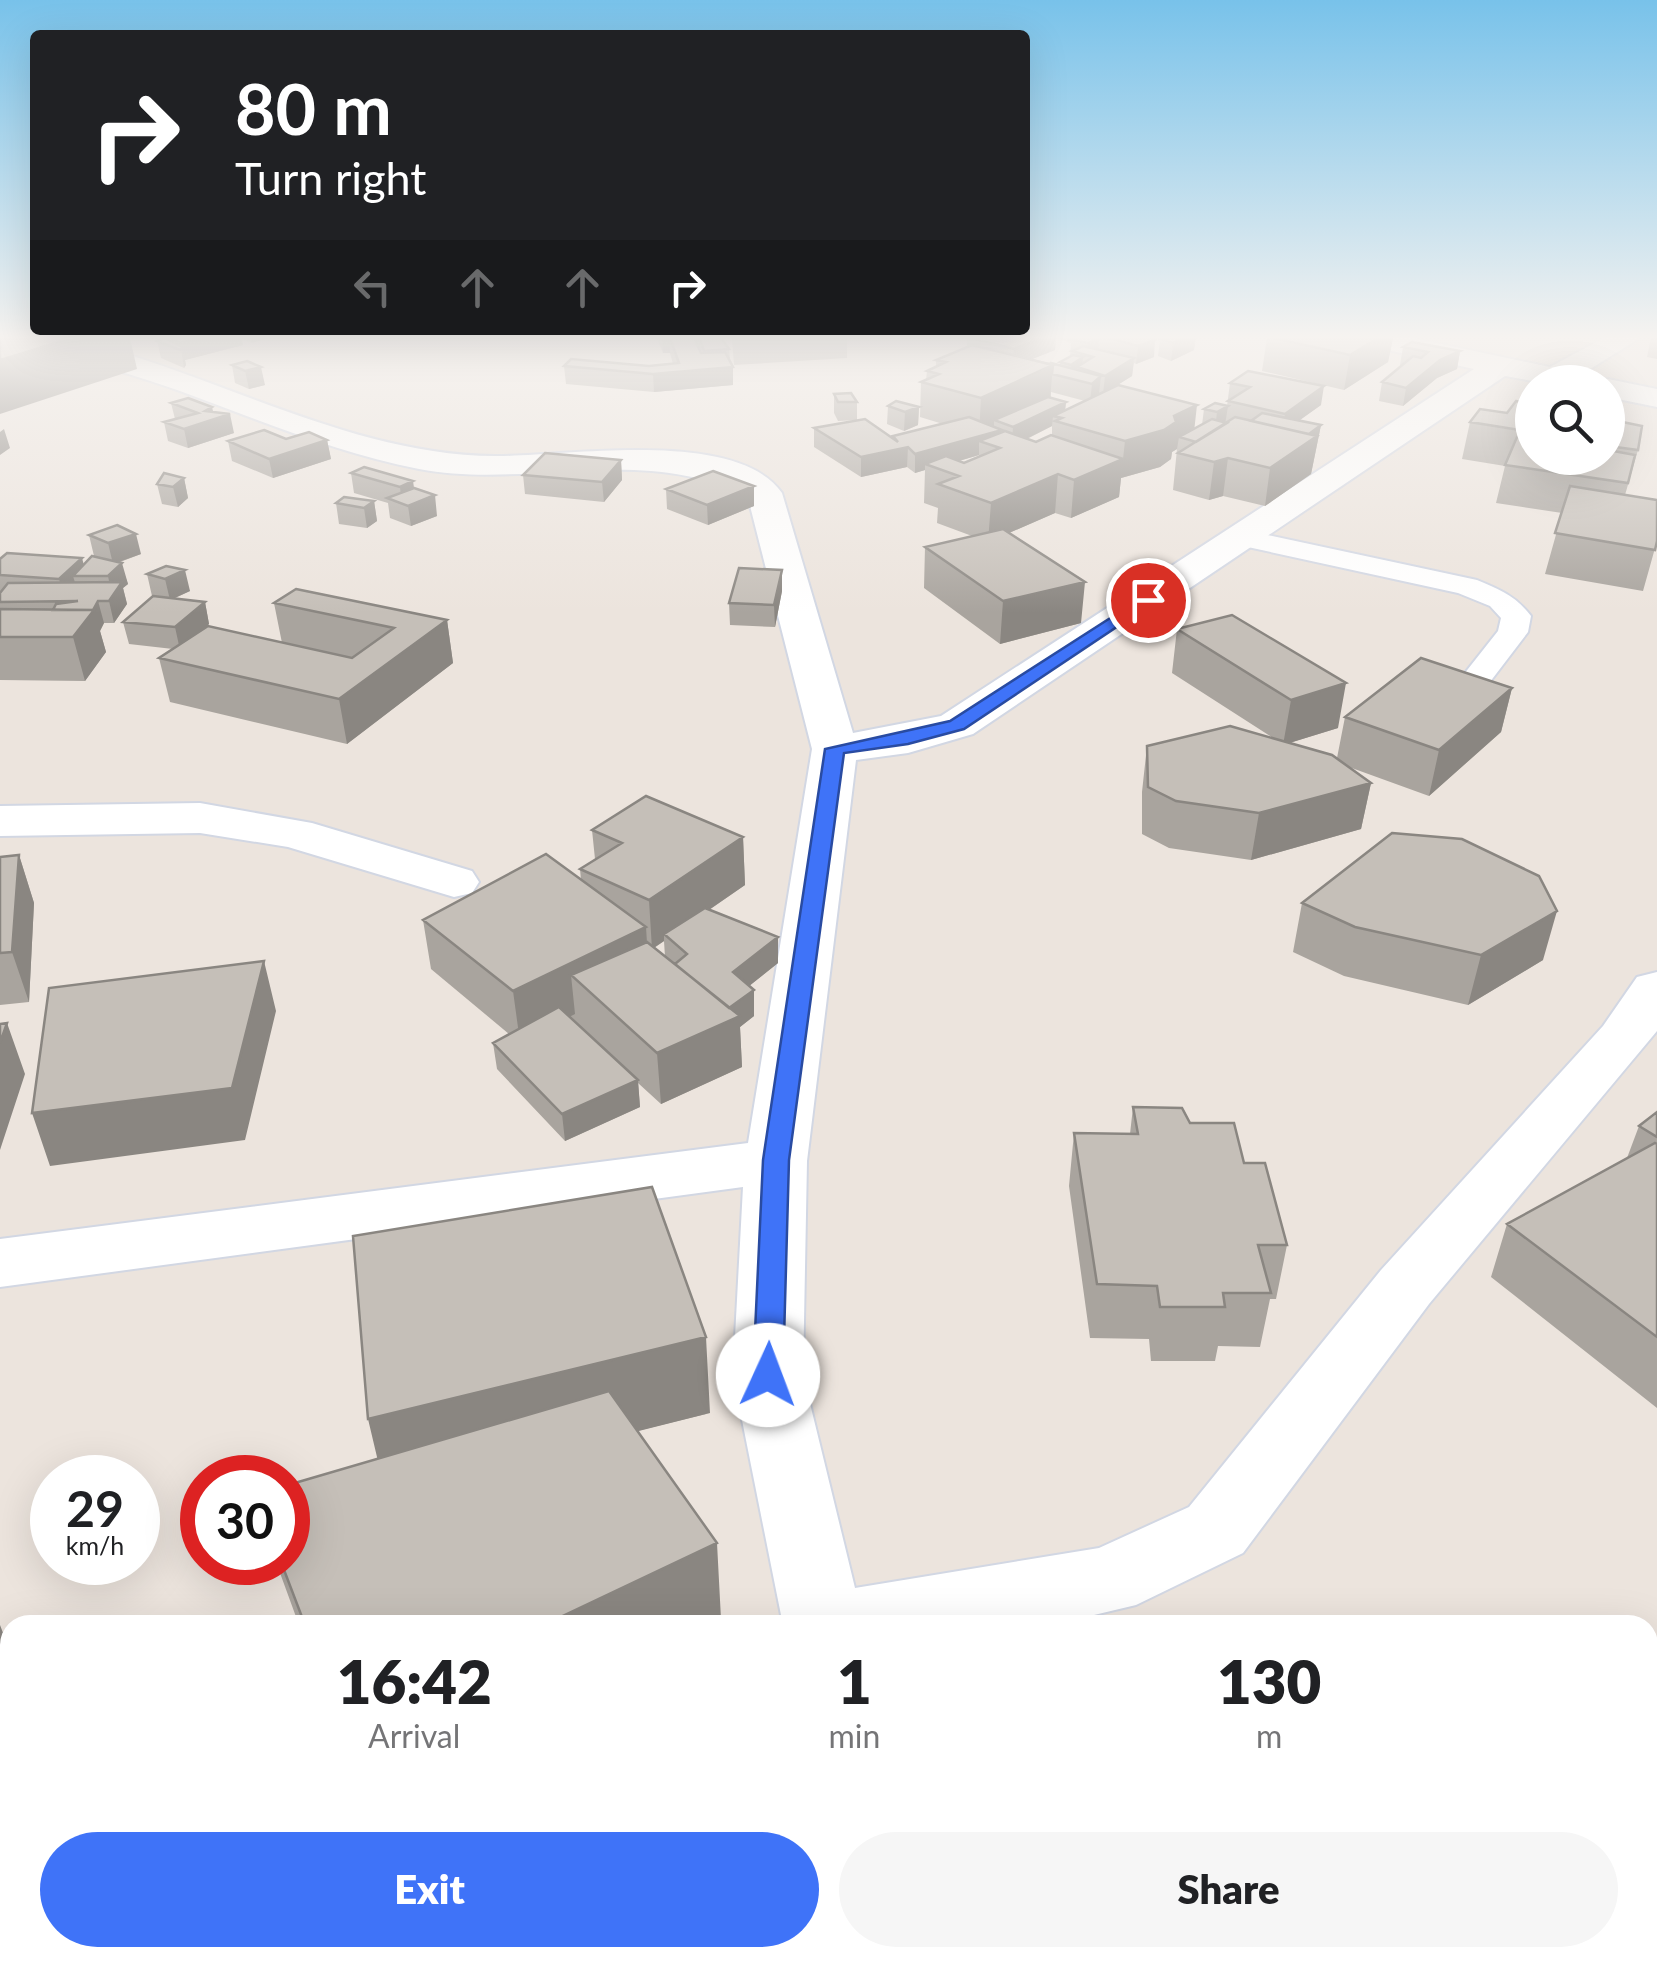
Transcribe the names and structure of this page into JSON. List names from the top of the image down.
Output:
{
  "page": {
    "turn": ["80 m", "Turn right"],
    "speed": "29 km/h",
    "limit": "30",
    "eta": [
      "16:42",
      "Arrival",
      "1",
      "min",
      "130",
      "m"
    ],
    "buttons": ["Exit", "Share"]
  }
}
